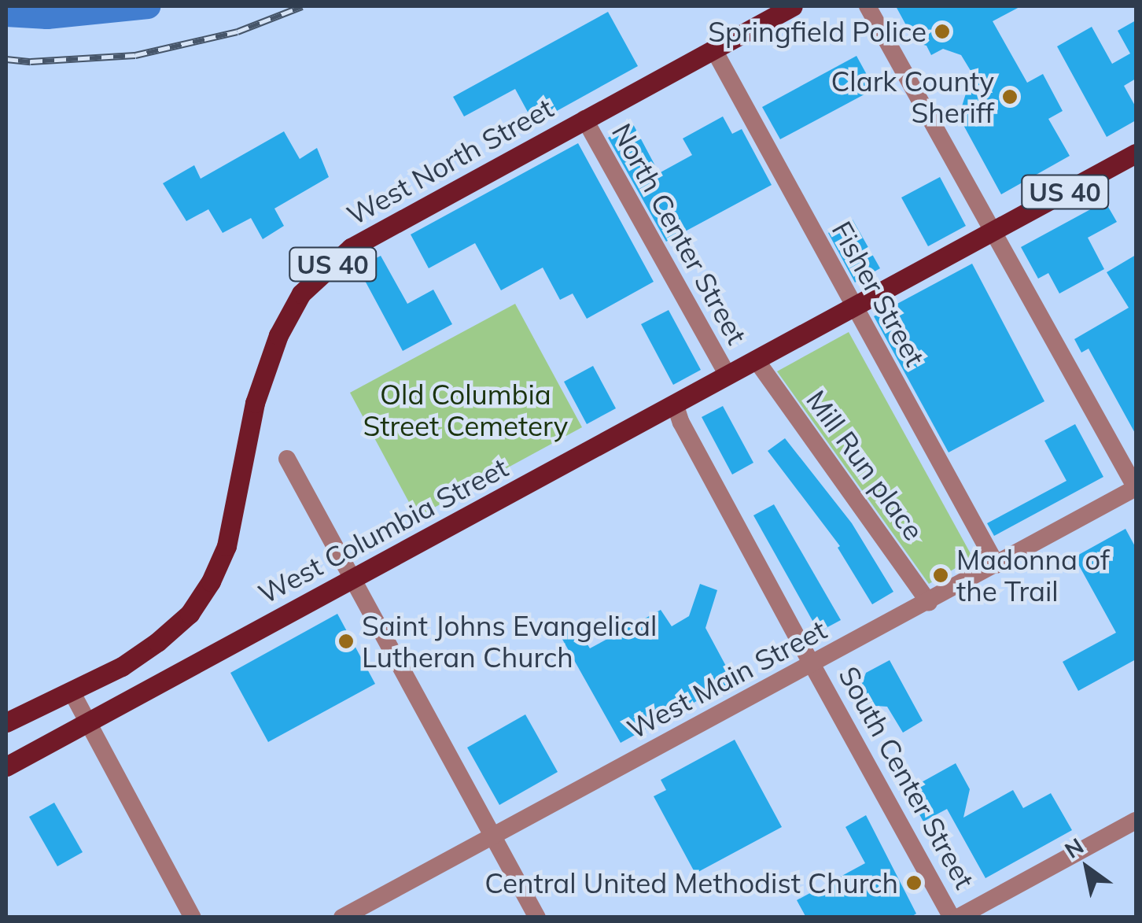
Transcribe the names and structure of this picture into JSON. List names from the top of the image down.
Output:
{
  "streets": {
    "main road": ["West North Street", "US 40", "West Columbia Street"],
    "street": [
      "North Center Street",
      "Fisher Street",
      "Mill Run place",
      "West Main Street",
      "South Center Street"
    ]
  },
  "crossings": [
    ["West North Street", "North Center Street"],
    ["West North Street", "Fisher Street"],
    ["US 40", "West Columbia Street"],
    ["North Center Street", "West Columbia Street"],
    ["Fisher Street", "West Columbia Street"],
    ["Fisher Street", "West Main Street"],
    ["Mill Run place", "West Columbia Street"],
    ["Mill Run place", "West Main Street"],
    ["West Main Street", "South Center Street"]
  ],
  "parks": ["Old Columbia Street Cemetery"],
  "places": [
    "Springfield Police",
    "Clark County Sheriff",
    "Madonna of the Trail",
    "Saint Johns Evangelical Lutheran Church",
    "Central United Methodist Church"
  ],
  "north": "top left"
}
